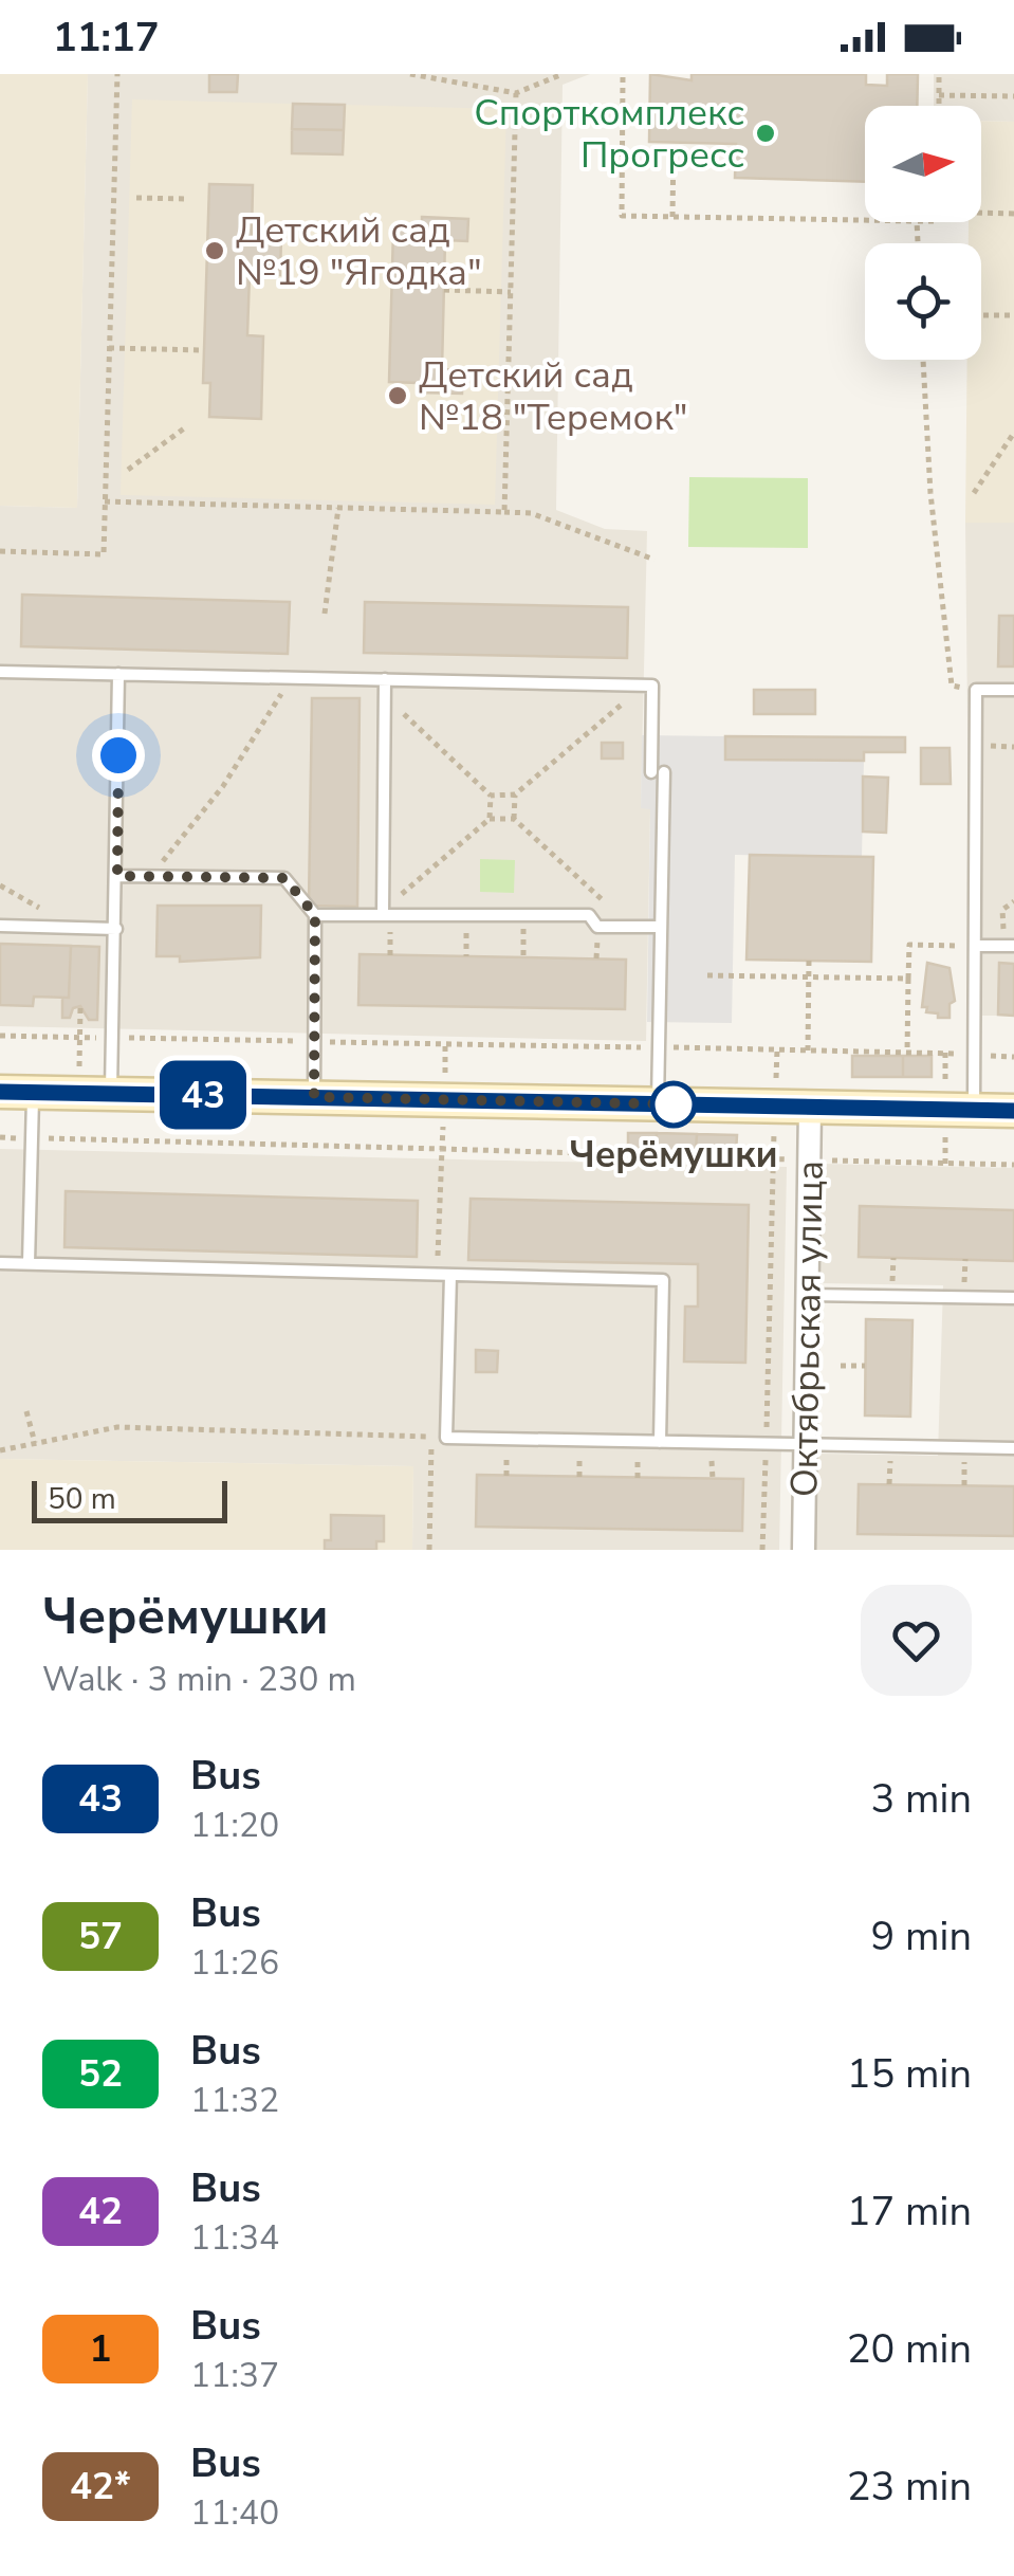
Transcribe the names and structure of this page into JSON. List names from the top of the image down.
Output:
{
  "streets": {
    "street": ["Октябрьская улица"]
  },
  "places": [
    "Спорткомплекс Прогресс",
    "Детский сад №19 \"Ягодка\"",
    "Детский сад №18 \"Теремок\"",
    "Черёмушки"
  ],
  "lines": ["bus line 43"],
  "scale_bar": "50 m",
  "north": "right",
  "page": {
    "status": "11:17",
    "on_map": "43",
    "scale": "50 m",
    "heading": ["Черёмушки", "Walk · 3 min · 230 m"],
    "list": [
      {
        "mark": "43",
        "name": "Bus",
        "note": "11:20",
        "value": "3 min"
      },
      {
        "mark": "57",
        "name": "Bus",
        "note": "11:26",
        "value": "9 min"
      },
      {
        "mark": "52",
        "name": "Bus",
        "note": "11:32",
        "value": "15 min"
      },
      {
        "mark": "42",
        "name": "Bus",
        "note": "11:34",
        "value": "17 min"
      },
      {
        "mark": "1",
        "name": "Bus",
        "note": "11:37",
        "value": "20 min"
      },
      {
        "mark": "42*",
        "name": "Bus",
        "note": "11:40",
        "value": "23 min"
      }
    ]
  }
}
